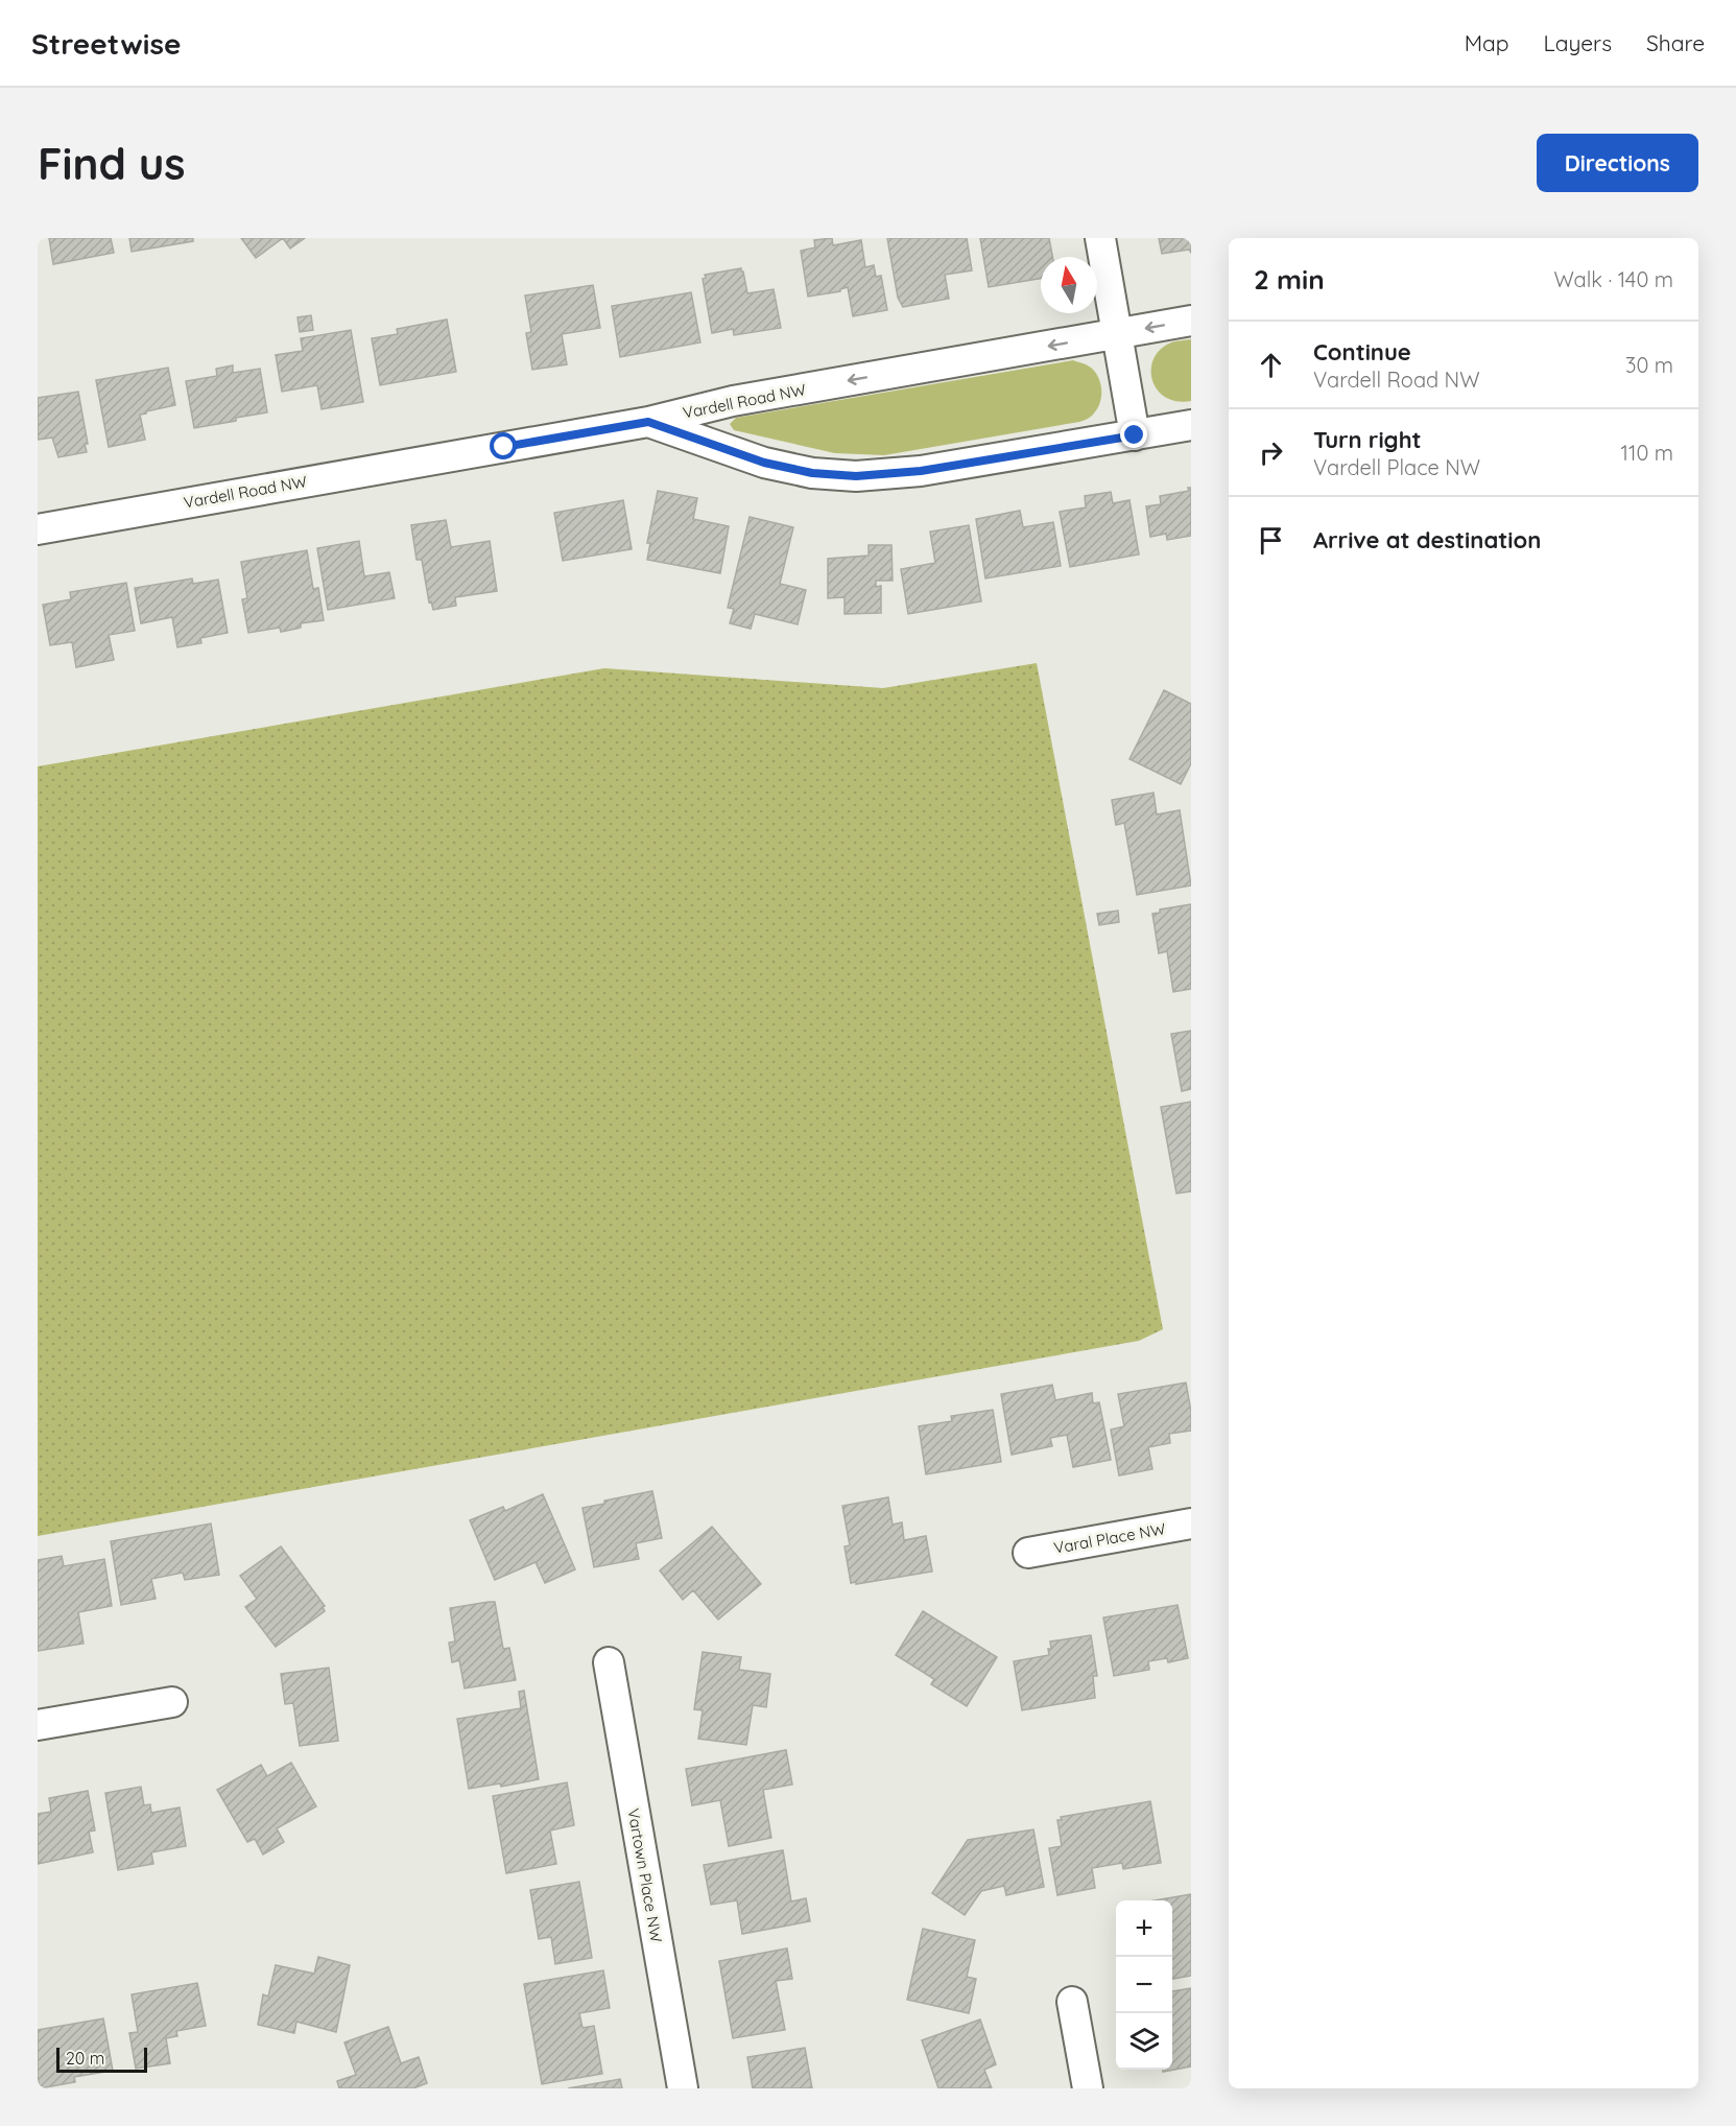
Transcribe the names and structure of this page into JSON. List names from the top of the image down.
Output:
{
  "streets": {
    "street": ["Vardell Road NW", "Varal Place NW", "Vartown Place NW"]
  },
  "scale_bar": "20 m",
  "north": "top",
  "page": {
    "header": "Streetwise",
    "nav": ["Map", "Layers", "Share"],
    "buttons": "Directions",
    "title": "Find us",
    "heading": ["2 min", "Walk · 140 m"],
    "list": [
      ["Continue", "Vardell Road NW", "30 m"],
      ["Turn right", "Vardell Place NW", "110 m"],
      "Arrive at destination"
    ],
    "map_buttons": ["+", "−"],
    "scale": "20 m"
  }
}
